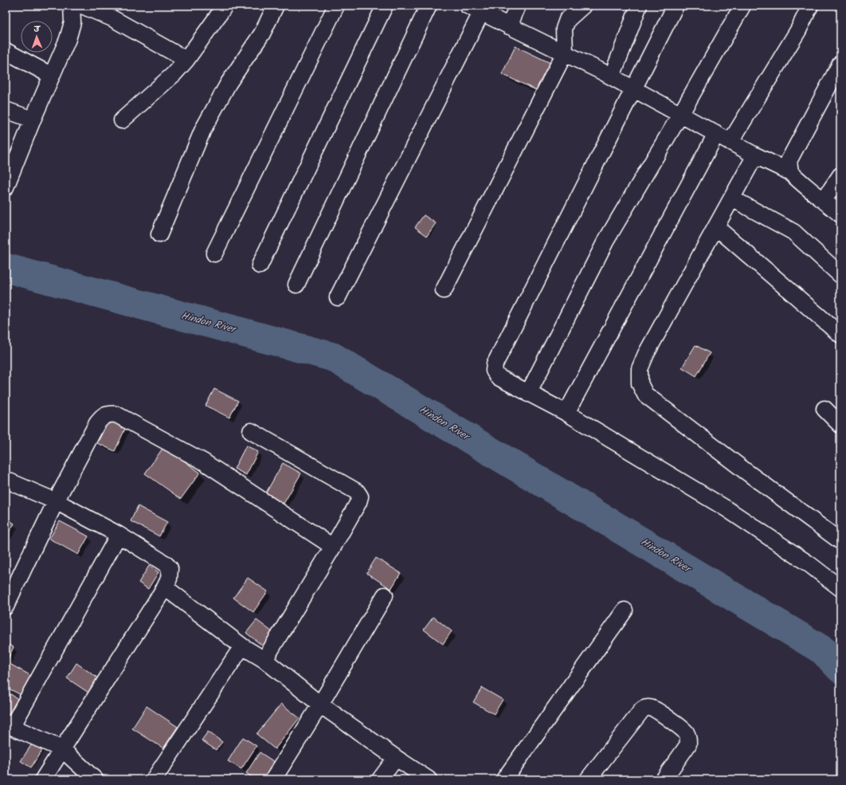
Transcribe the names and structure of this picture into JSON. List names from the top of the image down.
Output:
{
  "water": ["Hindon River"],
  "north": "top"
}
